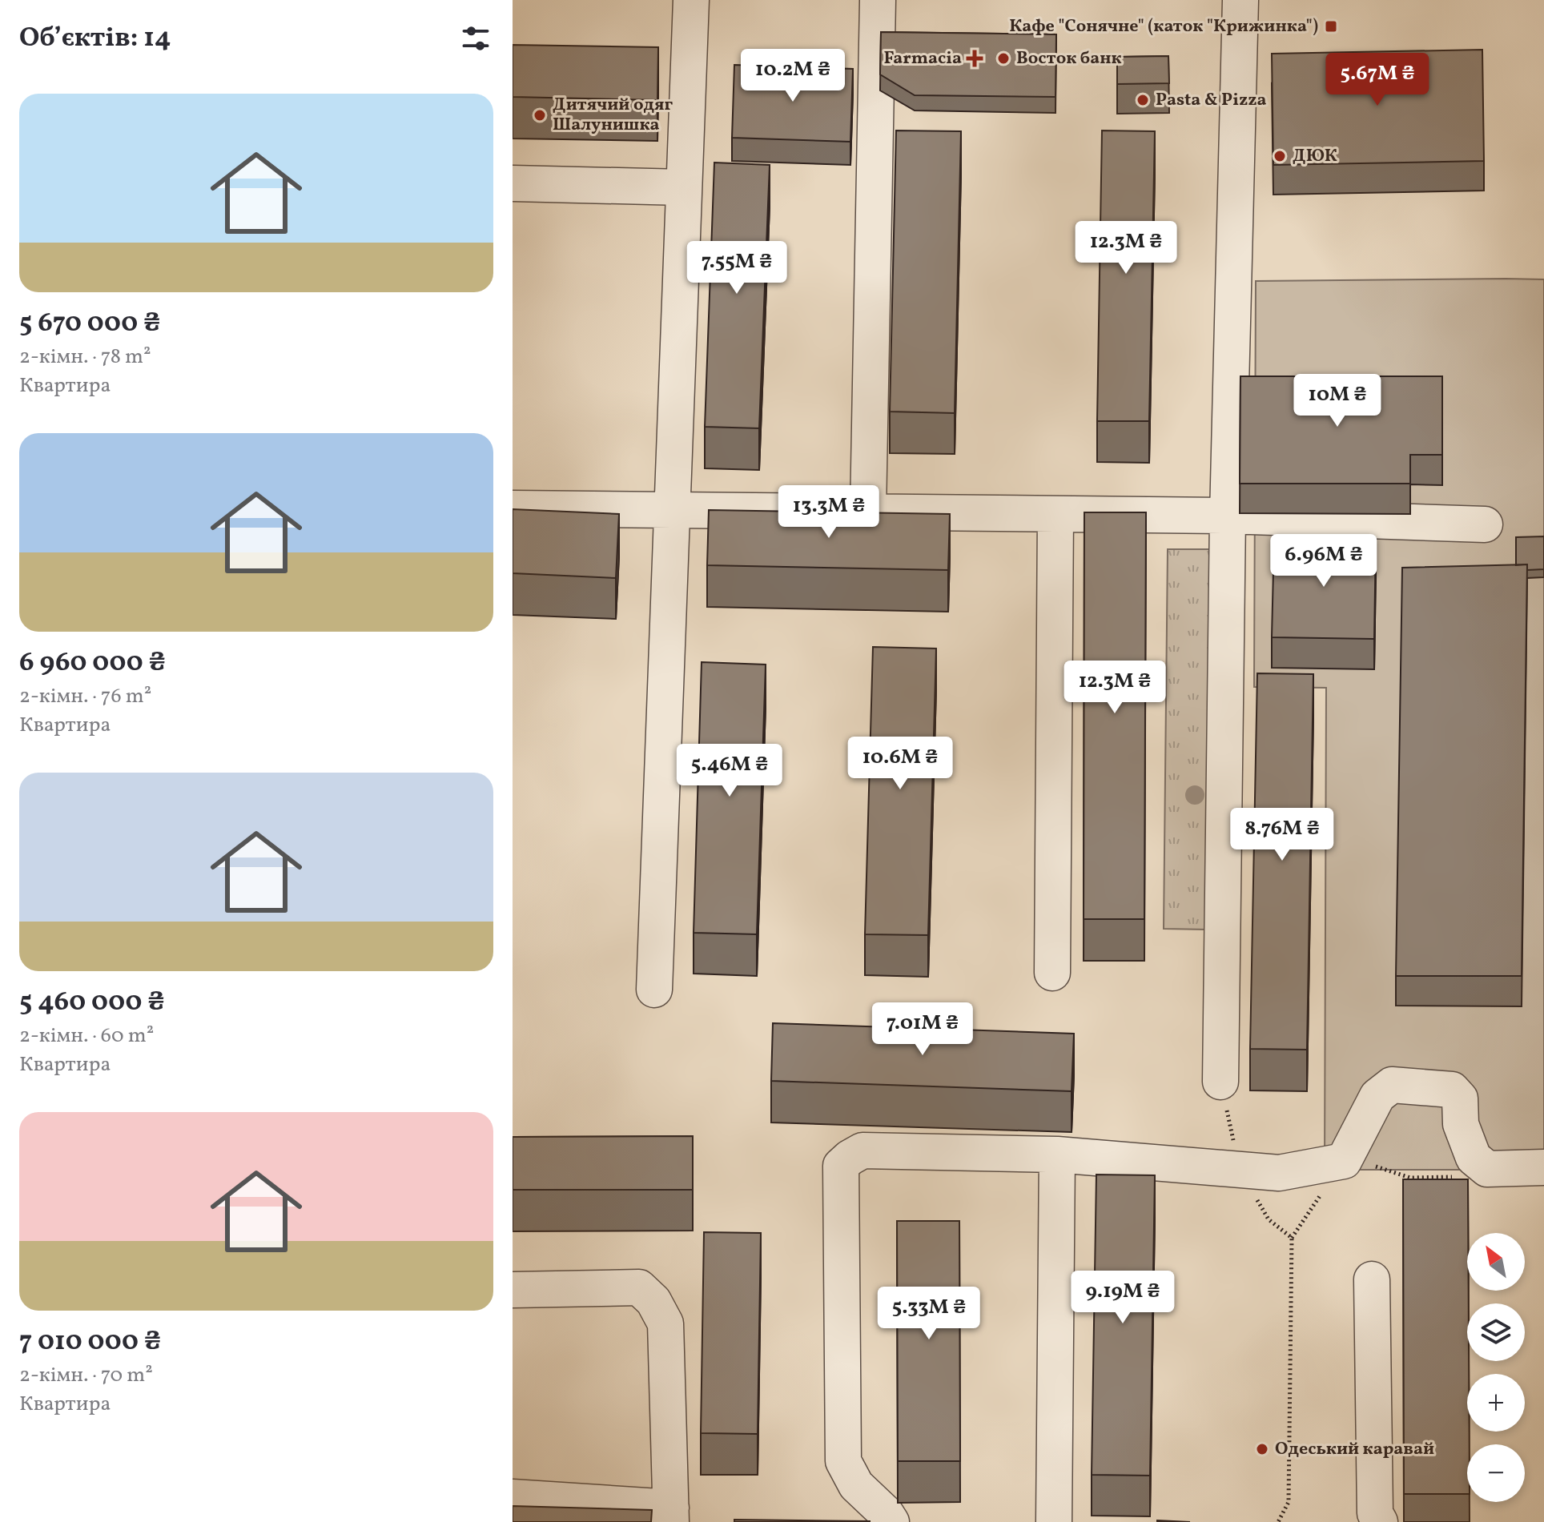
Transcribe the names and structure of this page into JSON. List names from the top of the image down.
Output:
{
  "places": {
    "transit": ["Кафе \"Сонячне\" (каток \"Крижинка\")"],
    "health": ["Farmacia"],
    "other": [
      "Восток банк",
      "Pasta & Pizza",
      "Дитячий одяг Шалунишка",
      "ДЮК",
      "Одеський каравай"
    ]
  },
  "north": "top left",
  "page": {
    "heading": "Об’єктів: 14",
    "price": [
      "10.2M ₴",
      "5.67M ₴",
      "12.3M ₴",
      "7.55M ₴",
      "10M ₴",
      "13.3M ₴",
      "6.96M ₴",
      "12.3M ₴",
      "10.6M ₴",
      "5.46M ₴",
      "8.76M ₴",
      "7.01M ₴",
      "9.19M ₴",
      "5.33M ₴"
    ],
    "list": [
      {
        "name": "5 670 000 ₴",
        "note": "2-кімн. · 78 m² · Квартира"
      },
      {
        "name": "6 960 000 ₴",
        "note": "2-кімн. · 76 m² · Квартира"
      },
      {
        "name": "5 460 000 ₴",
        "note": "2-кімн. · 60 m² · Квартира"
      },
      {
        "name": "7 010 000 ₴",
        "note": "2-кімн. · 70 m² · Квартира"
      }
    ],
    "map_buttons": ["+", "−"]
  }
}
